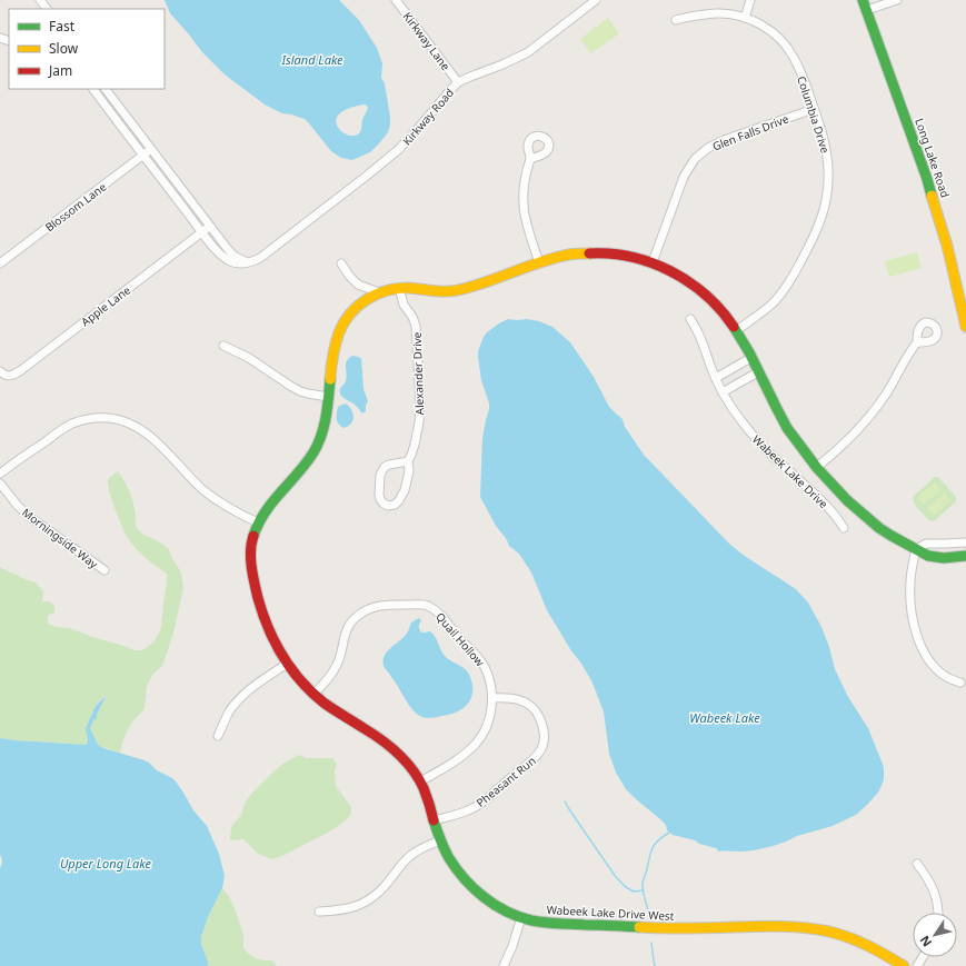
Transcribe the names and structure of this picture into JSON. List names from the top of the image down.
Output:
{
  "streets": {
    "street": [
      "Kirkway Lane",
      "Columbia Drive",
      "Kirkway Road",
      "Glen Falls Drive",
      "Long Lake Road",
      "Blossom Lane",
      "Apple Lane",
      "Alexander Drive",
      "Wabeek Lake Drive",
      "Morningside Way",
      "Quail Hollow",
      "Pheasant Run",
      "Wabeek Lake Drive West"
    ]
  },
  "crossings": [
    ["Kirkway Lane", "Kirkway Road"],
    ["Columbia Drive", "Glen Falls Drive"],
    ["Columbia Drive", "Wabeek Lake Drive West"],
    ["Kirkway Road", "Blossom Lane"],
    ["Kirkway Road", "Apple Lane"],
    ["Glen Falls Drive", "Wabeek Lake Drive West"],
    ["Alexander Drive", "Wabeek Lake Drive West"],
    ["Quail Hollow", "Pheasant Run"],
    ["Quail Hollow", "Wabeek Lake Drive West"],
    ["Pheasant Run", "Wabeek Lake Drive West"]
  ],
  "water": ["Island Lake", "Wabeek Lake", "Upper Long Lake"],
  "legend": ["Fast", "Slow", "Jam"],
  "north": "bottom left"
}
